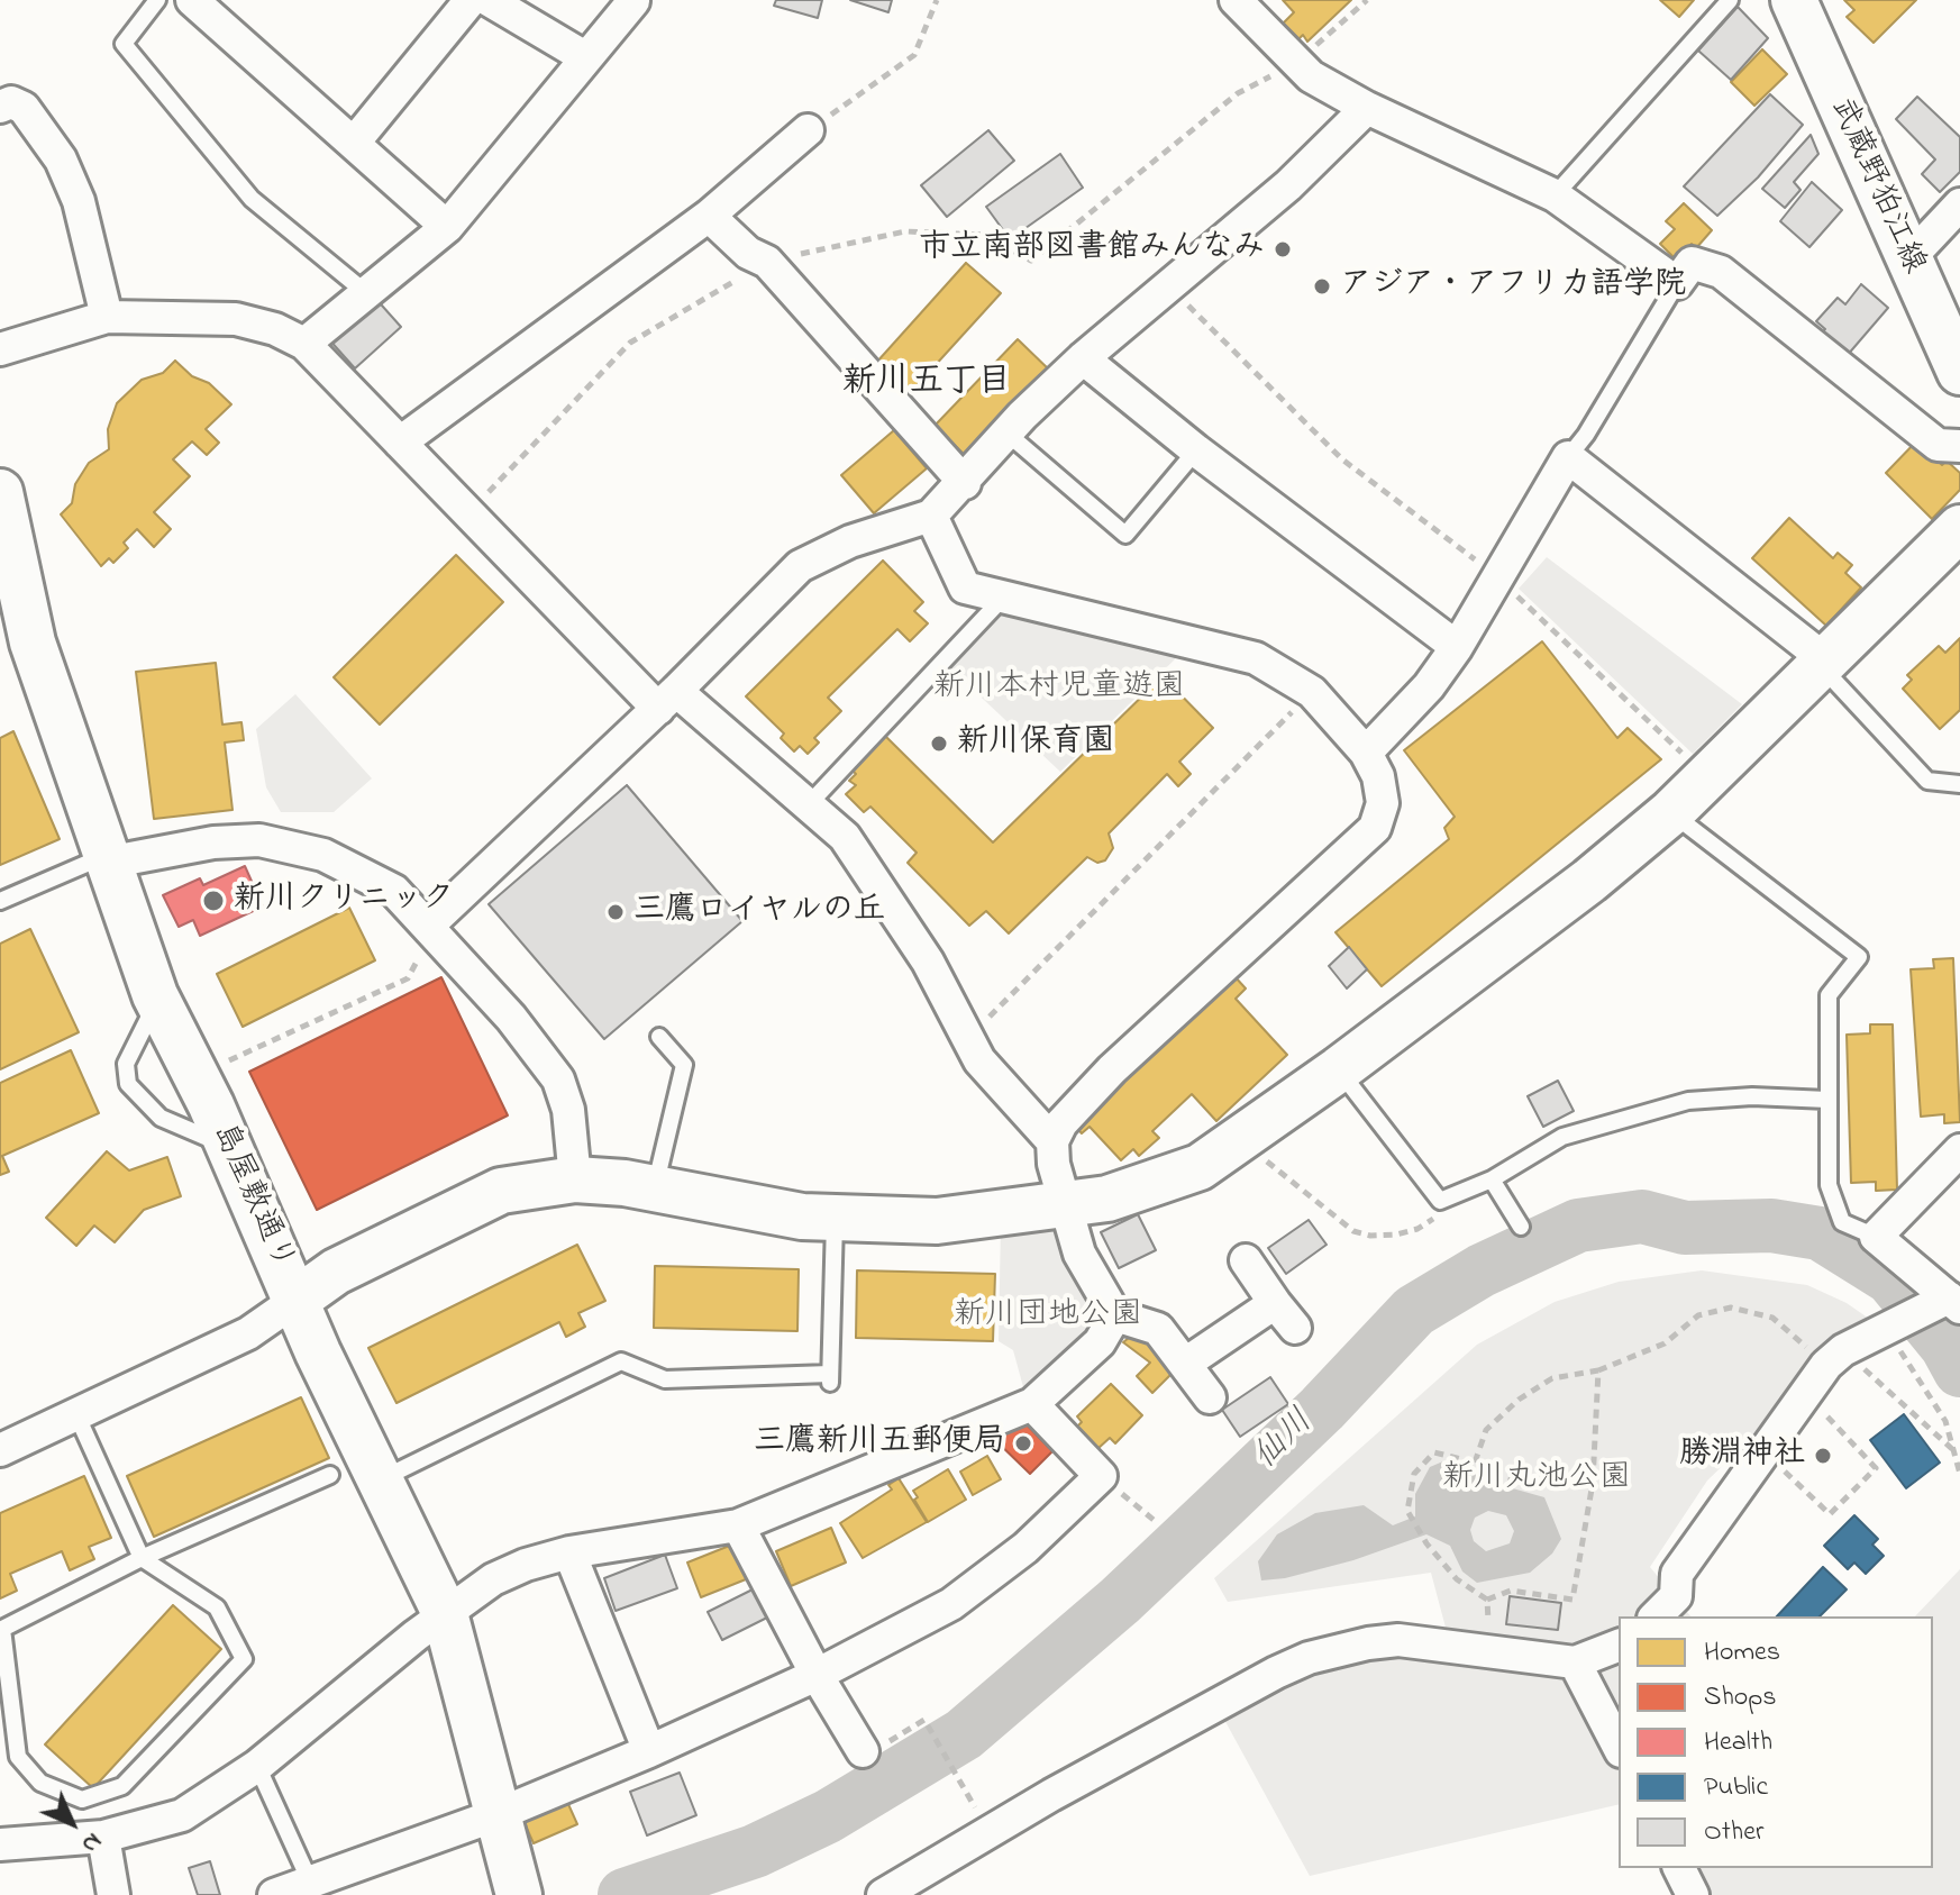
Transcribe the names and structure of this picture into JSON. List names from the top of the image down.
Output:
{
  "streets": {
    "street": ["武蔵野狛江線", "島屋敷通り"]
  },
  "districts": ["新川五丁目"],
  "water": ["仙川"],
  "parks": ["新川本村児童遊園", "新川団地公園", "新川丸池公園"],
  "places": [
    "市立南部図書館みんなみ",
    "アジア・アフリカ語学院",
    "新川保育園",
    "新川クリニック",
    "三鷹ロイヤルの丘",
    "三鷹新川五郵便局",
    "勝淵神社"
  ],
  "legend": [
    "Homes",
    "Shops",
    "Health",
    "Public",
    "Other"
  ],
  "north": "bottom right"
}
